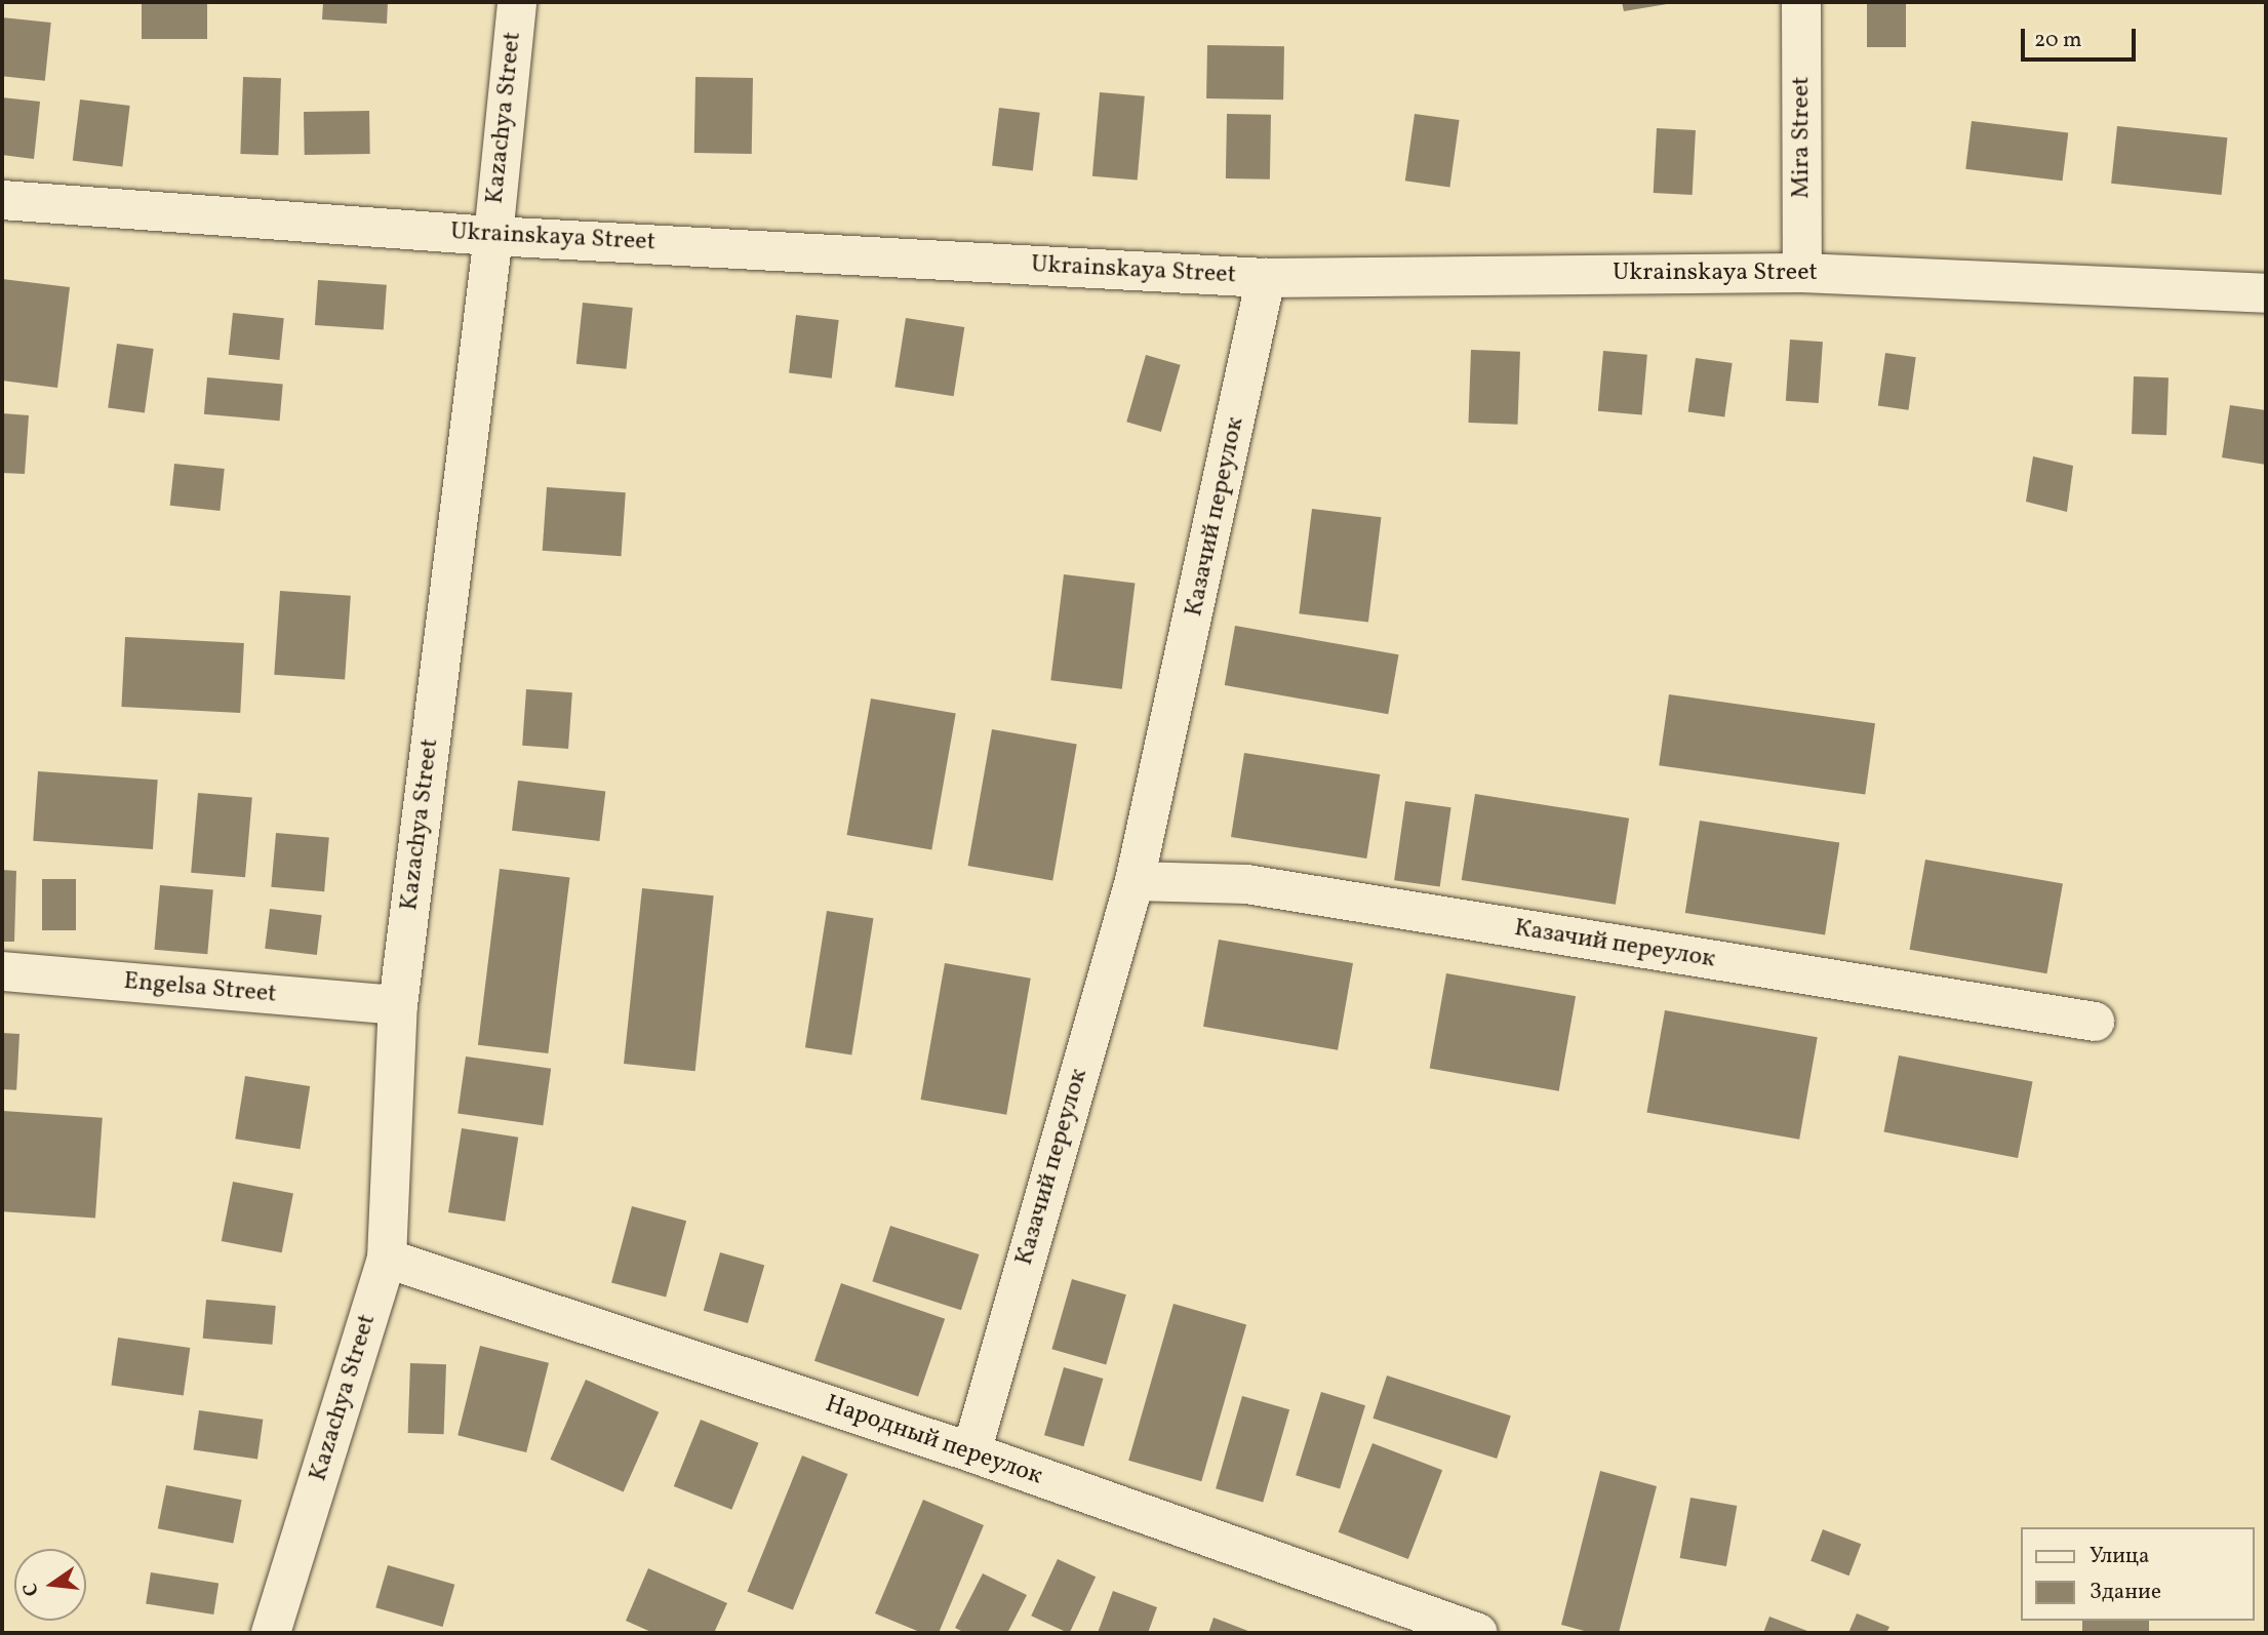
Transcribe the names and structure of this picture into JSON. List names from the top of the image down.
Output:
{
  "streets": {
    "street": [
      "Kazachya Street",
      "Mira Street",
      "Ukrainskaya Street",
      "Казачий переулок",
      "Engelsa Street",
      "Народный переулок"
    ]
  },
  "crossings": [
    ["Kazachya Street", "Ukrainskaya Street"],
    ["Kazachya Street", "Engelsa Street"],
    ["Kazachya Street", "Народный переулок"],
    ["Mira Street", "Ukrainskaya Street"],
    ["Ukrainskaya Street", "Казачий переулок"],
    ["Казачий переулок", "Народный переулок"]
  ],
  "legend": ["Улица", "Здание"],
  "scale_bar": "20 m",
  "north": "left"
}
